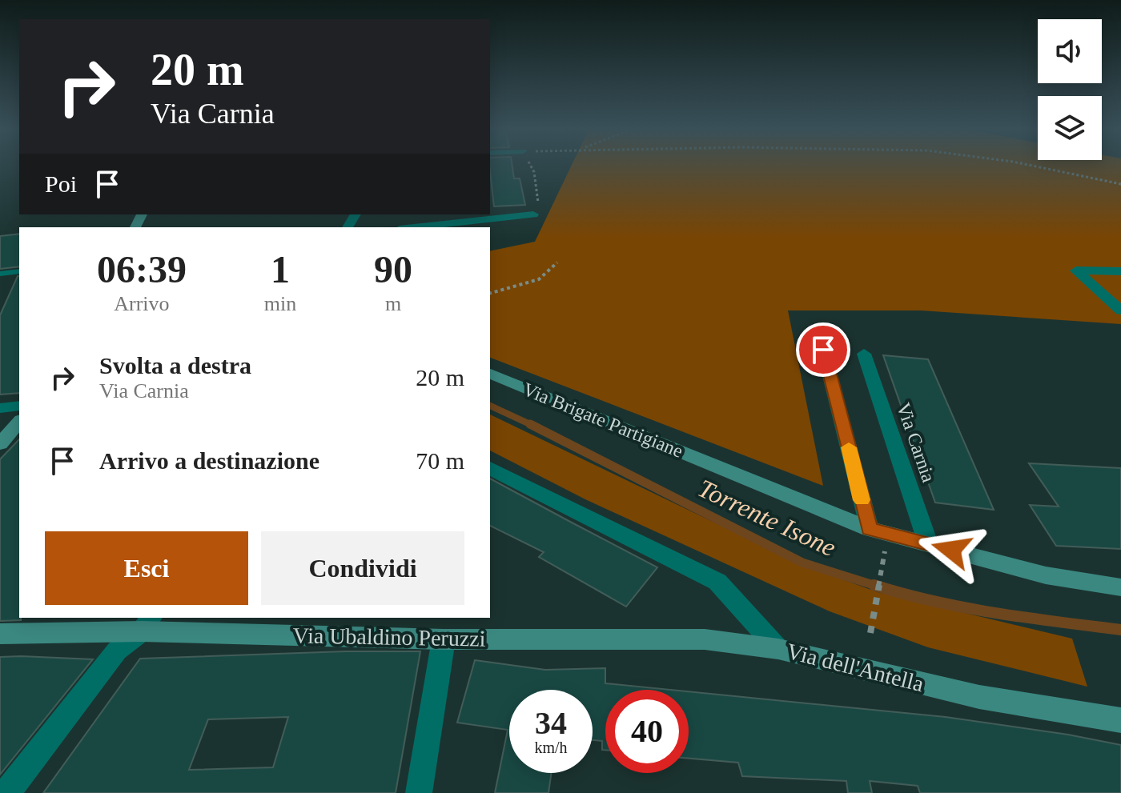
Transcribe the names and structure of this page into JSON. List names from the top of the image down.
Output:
{
  "streets": {
    "street": [
      "Via Brigate Partigiane",
      "Via Carnia",
      "Via Ubaldino Peruzzi",
      "Via dell'Antella"
    ]
  },
  "crossings": [
    ["Via Brigate Partigiane", "Via Carnia"],
    ["Via Ubaldino Peruzzi", "Via dell'Antella"]
  ],
  "water": ["Torrente Isone"],
  "page": {
    "turn": ["20 m", "Via Carnia"],
    "then": "Poi",
    "eta": [
      "06:39",
      "Arrivo",
      "1",
      "min",
      "90",
      "m"
    ],
    "list": [
      {
        "name": "Svolta a destra",
        "note": "Via Carnia",
        "value": "20 m"
      },
      {
        "name": "Arrivo a destinazione",
        "value": "70 m"
      }
    ],
    "buttons": ["Esci", "Condividi"],
    "speed": "34 km/h",
    "limit": "40"
  }
}
